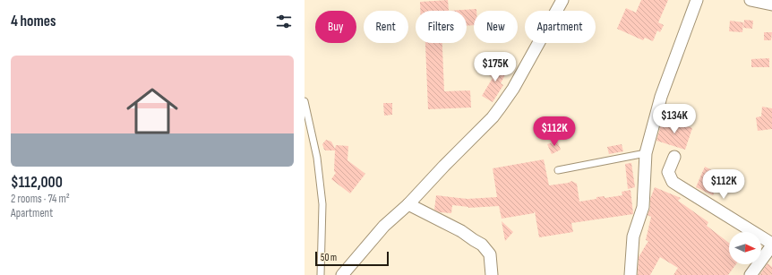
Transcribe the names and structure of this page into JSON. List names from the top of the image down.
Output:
{
  "scale_bar": "50 m",
  "north": "right",
  "page": {
    "heading": "4 homes",
    "chip": [
      "Buy",
      "Rent",
      "Filters",
      "New",
      "Apartment"
    ],
    "list": [
      {
        "name": "$112,000",
        "note": "2 rooms · 74 m² · Apartment"
      }
    ],
    "price": [
      "$175K",
      "$134K",
      "$112K",
      "$112K"
    ],
    "scale": "50 m"
  }
}
